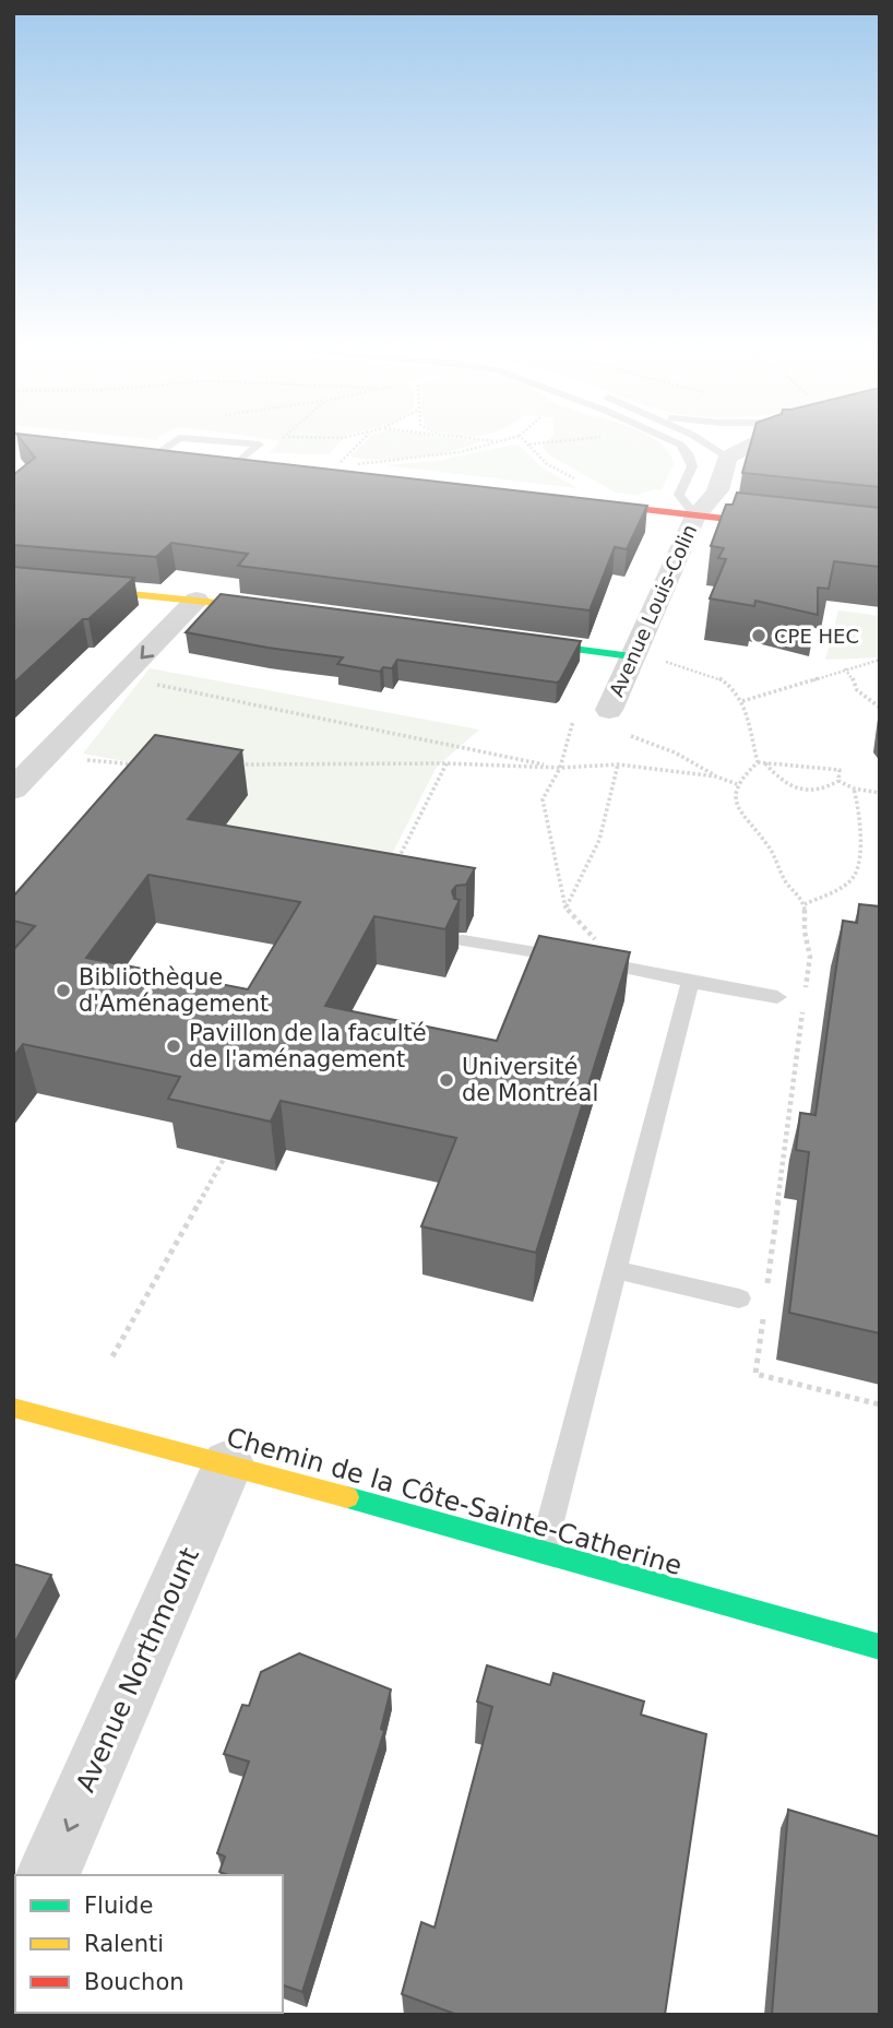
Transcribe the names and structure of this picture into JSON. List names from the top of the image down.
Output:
{
  "streets": {
    "street": ["Avenue Louis-Colin", "Chemin de la Côte-Sainte-Catherine", "Avenue Northmount"]
  },
  "crossings": [
    ["Chemin de la Côte-Sainte-Catherine", "Avenue Northmount"]
  ],
  "one_way": ["Avenue Northmount"],
  "places": [
    "CPE HEC",
    "Bibliothèque d'Aménagement",
    "Pavillon de la faculté de l'aménagement",
    "Université de Montréal"
  ],
  "legend": ["Fluide", "Ralenti", "Bouchon"]
}
